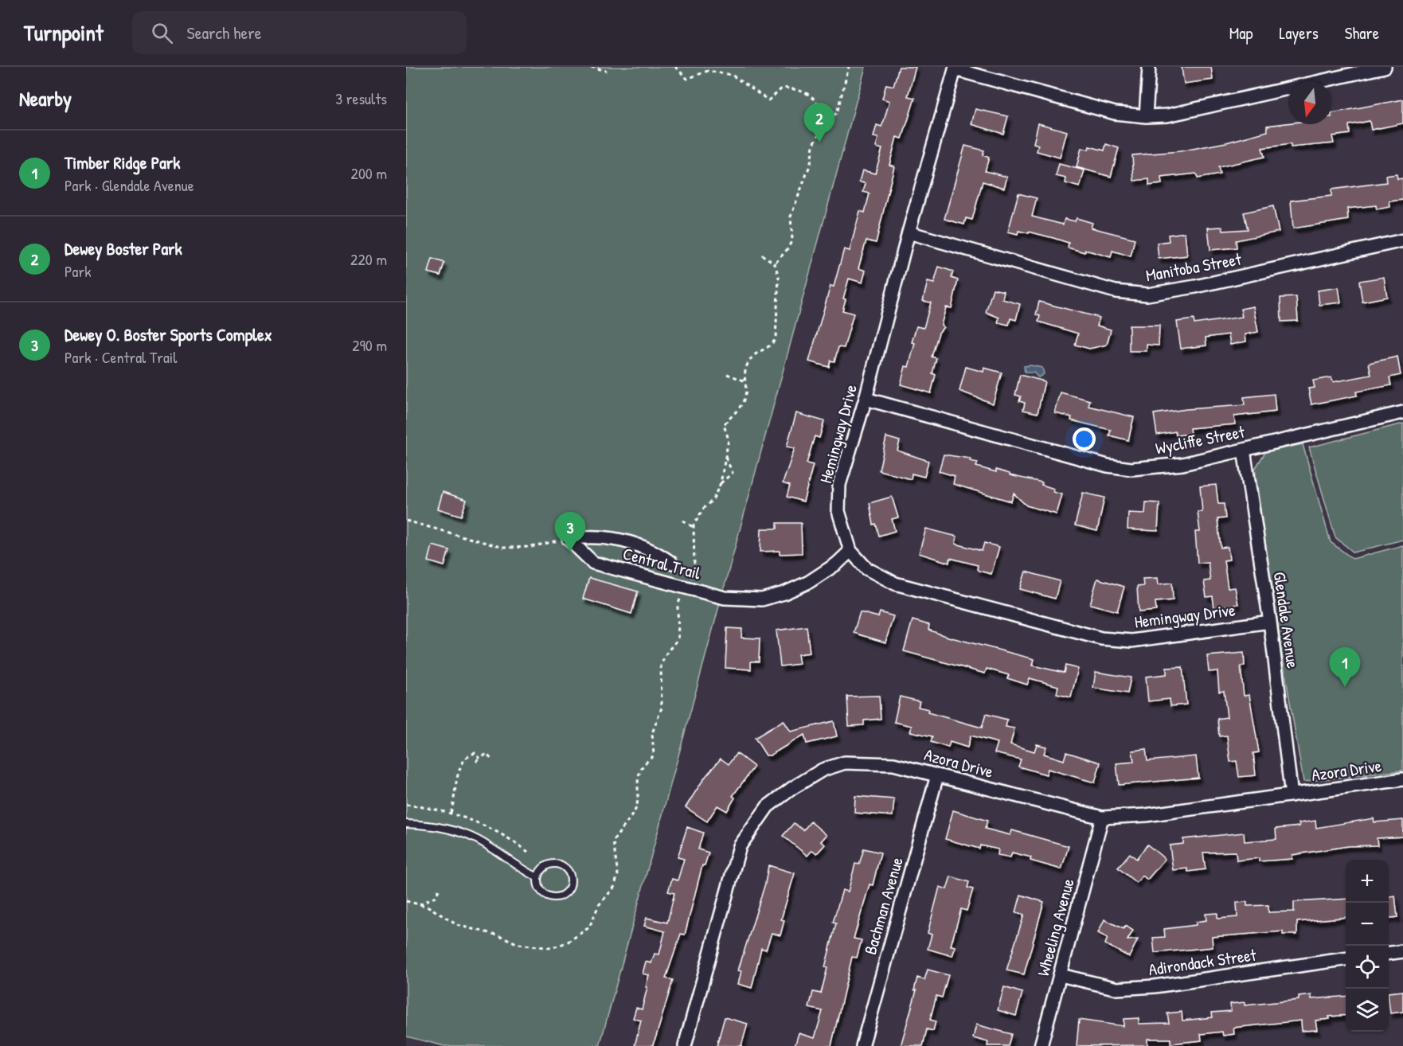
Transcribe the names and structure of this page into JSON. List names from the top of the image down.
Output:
{
  "streets": {
    "street": [
      "Manitoba Street",
      "Hemingway Drive",
      "Wycliffe Street",
      "Central Trail",
      "Glendale Avenue",
      "Azora Drive",
      "Bachman Avenue",
      "Wheeling Avenue",
      "Adirondack Street"
    ]
  },
  "crossings": [
    ["Manitoba Street", "Hemingway Drive"],
    ["Hemingway Drive", "Wycliffe Street"],
    ["Hemingway Drive", "Central Trail"],
    ["Hemingway Drive", "Glendale Avenue"],
    ["Wycliffe Street", "Glendale Avenue"],
    ["Glendale Avenue", "Azora Drive"],
    ["Azora Drive", "Bachman Avenue"],
    ["Azora Drive", "Wheeling Avenue"],
    ["Wheeling Avenue", "Adirondack Street"]
  ],
  "north": "bottom",
  "page": {
    "header": "Turnpoint",
    "search": "Search here",
    "nav": ["Map", "Layers", "Share"],
    "heading": ["Nearby", "3 results"],
    "pins": ["2", "3", "1"],
    "list": [
      {
        "mark": "1",
        "name": "Timber Ridge Park",
        "note": "Park · Glendale Avenue",
        "value": "200 m"
      },
      {
        "mark": "2",
        "name": "Dewey Boster Park",
        "note": "Park",
        "value": "220 m"
      },
      {
        "mark": "3",
        "name": "Dewey O. Boster Sports Complex",
        "note": "Park · Central Trail",
        "value": "290 m"
      }
    ],
    "map_buttons": ["+", "−"]
  }
}
